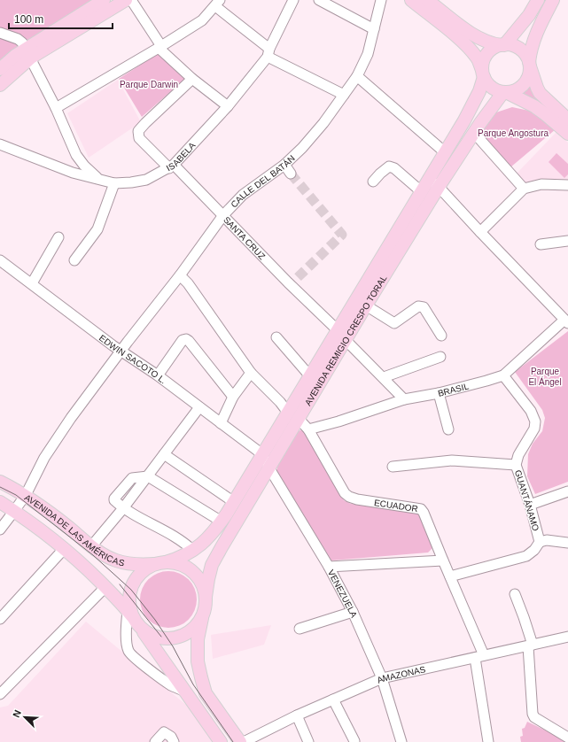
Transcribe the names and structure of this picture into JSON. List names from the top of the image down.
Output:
{
  "streets": {
    "main road": ["AVENIDA REMIGIO CRESPO TORAL", "AVENIDA DE LAS AMÉRICAS"],
    "street": [
      "ISABELA",
      "CALLE DEL BATÁN",
      "SANTA CRUZ",
      "EDWIN SACOTO L.",
      "BRASIL",
      "GUANTÁNAMO",
      "ECUADOR",
      "VENEZUELA",
      "AMAZONAS"
    ]
  },
  "crossings": [
    ["ISABELA", "SANTA CRUZ"],
    ["CALLE DEL BATÁN", "SANTA CRUZ"],
    ["CALLE DEL BATÁN", "EDWIN SACOTO L."],
    ["CALLE DEL BATÁN", "ECUADOR"],
    ["CALLE DEL BATÁN", "AVENIDA DE LAS AMÉRICAS"],
    ["SANTA CRUZ", "AVENIDA REMIGIO CRESPO TORAL"],
    ["AVENIDA REMIGIO CRESPO TORAL", "EDWIN SACOTO L."],
    ["AVENIDA REMIGIO CRESPO TORAL", "ECUADOR"],
    ["AVENIDA REMIGIO CRESPO TORAL", "AVENIDA DE LAS AMÉRICAS"],
    ["AVENIDA REMIGIO CRESPO TORAL", "VENEZUELA"],
    ["EDWIN SACOTO L.", "VENEZUELA"],
    ["BRASIL", "GUANTÁNAMO"],
    ["BRASIL", "ECUADOR"],
    ["GUANTÁNAMO", "ECUADOR"],
    ["ECUADOR", "AMAZONAS"],
    ["VENEZUELA", "AMAZONAS"]
  ],
  "parks": ["Parque Darwin", "Parque Angostura", "Parque El Ángel"],
  "scale_bar": "100 m",
  "north": "top left"
}
